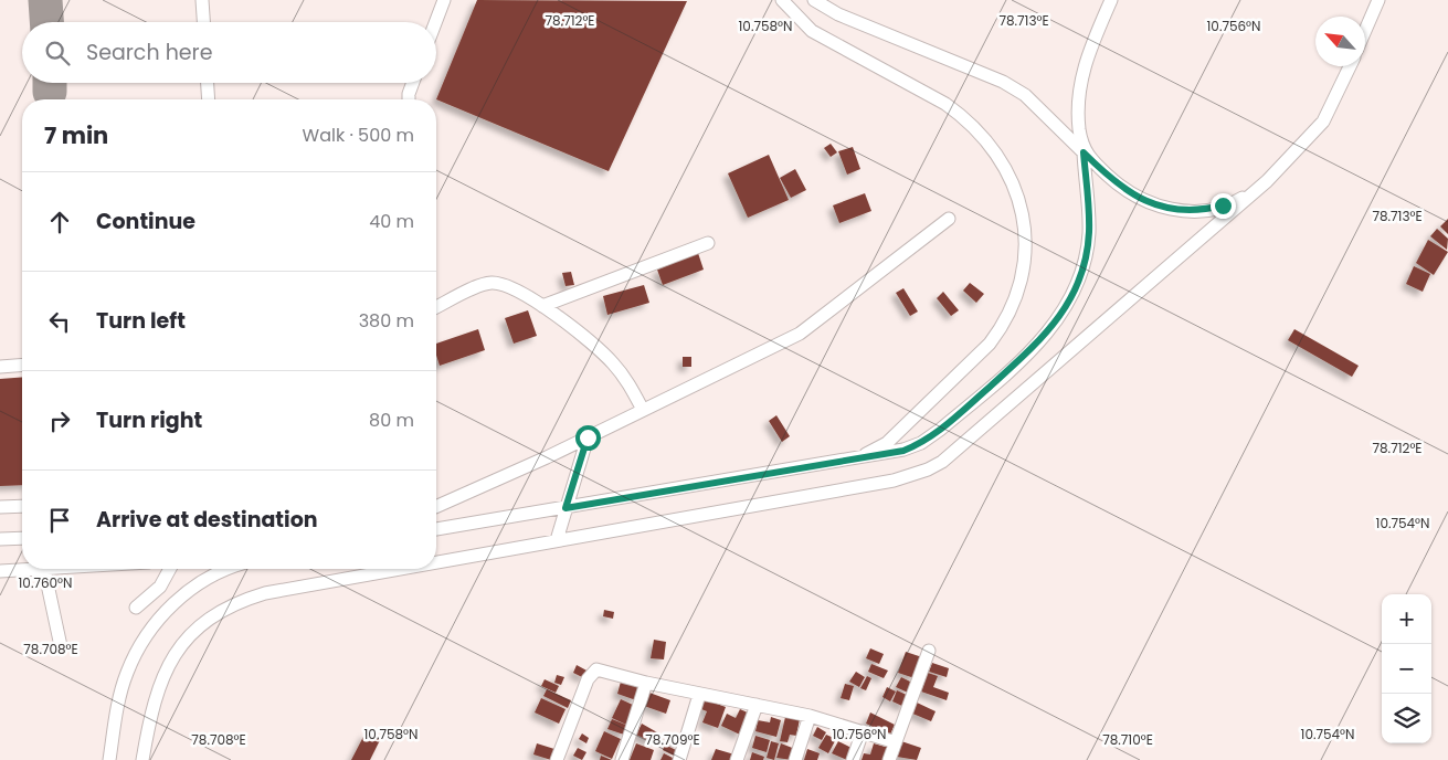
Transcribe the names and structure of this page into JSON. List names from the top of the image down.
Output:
{
  "north": "top left",
  "page": {
    "search": "Search here",
    "heading": ["7 min", "Walk · 500 m"],
    "list": [
      ["Continue", "40 m"],
      ["Turn left", "380 m"],
      ["Turn right", "80 m"],
      "Arrive at destination"
    ],
    "map_buttons": ["+", "−"]
  },
  "coordinates": [
    "78.713°E",
    "78.712°E",
    "10.758°N",
    "10.756°N",
    "10.754°N",
    "10.760°N",
    "78.708°E",
    "78.709°E",
    "78.710°E"
  ]
}
